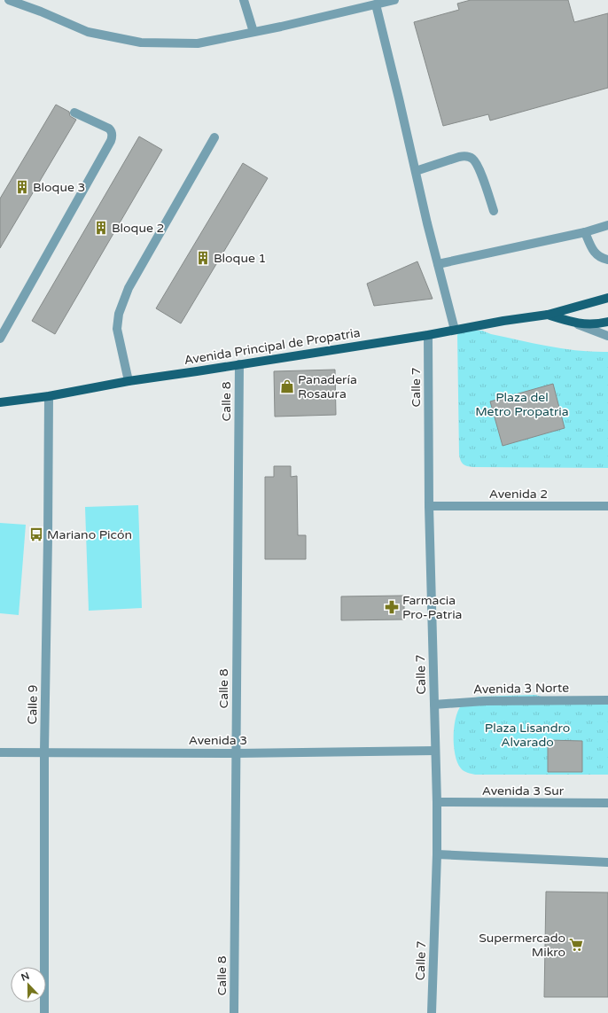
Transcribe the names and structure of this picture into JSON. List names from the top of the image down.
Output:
{
  "streets": {
    "main road": ["Avenida Principal de Propatria"],
    "street": [
      "Calle 7",
      "Calle 8",
      "Avenida 2",
      "Avenida 3 Norte",
      "Calle 9",
      "Avenida 3",
      "Avenida 3 Sur"
    ]
  },
  "crossings": [
    ["Avenida Principal de Propatria", "Calle 7"],
    ["Avenida Principal de Propatria", "Calle 8"],
    ["Avenida Principal de Propatria", "Calle 9"],
    ["Calle 7", "Avenida 2"],
    ["Calle 7", "Avenida 3 Norte"],
    ["Calle 7", "Avenida 3"],
    ["Calle 7", "Avenida 3 Sur"],
    ["Calle 8", "Avenida 3"],
    ["Calle 9", "Avenida 3"]
  ],
  "parks": ["Plaza del Metro Propatria", "Plaza Lisandro Alvarado"],
  "places": {
    "building": ["Bloque 3", "Bloque 2", "Bloque 1"],
    "shop": ["Panadería Rosaura"],
    "bus stop": ["Mariano Picón"],
    "pharmacy": ["Farmacia Pro-Patria"],
    "supermarket": ["Supermercado Mikro"]
  },
  "north": "top"
}
